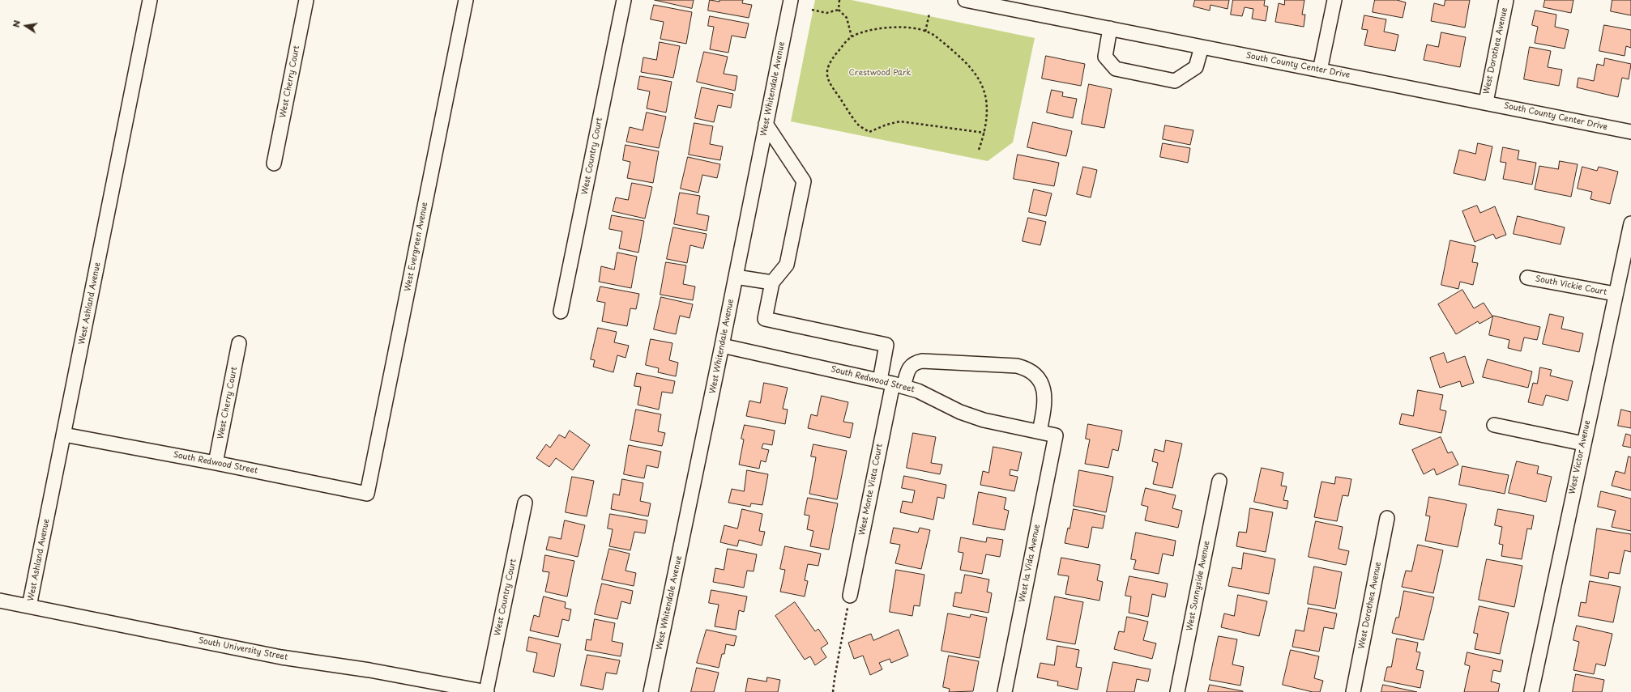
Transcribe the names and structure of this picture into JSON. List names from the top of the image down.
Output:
{
  "streets": {
    "street": [
      "West Dorothea Avenue",
      "South County Center Drive",
      "West Cherry Court",
      "West Whitendale Avenue",
      "West Country Court",
      "West Evergreen Avenue",
      "South Vickie Court",
      "West Ashland Avenue",
      "South Redwood Street",
      "West Victor Avenue",
      "West Monte Vista Court",
      "West la Vida Avenue",
      "West Sunnyside Avenue",
      "South University Street"
    ]
  },
  "crossings": [
    ["West Dorothea Avenue", "South County Center Drive"],
    ["West Cherry Court", "South Redwood Street"],
    ["West Whitendale Avenue", "South Redwood Street"],
    ["West Country Court", "South University Street"],
    ["West Evergreen Avenue", "South Redwood Street"],
    ["South Vickie Court", "West Victor Avenue"],
    ["West Ashland Avenue", "South Redwood Street"],
    ["West Ashland Avenue", "South University Street"],
    ["South Redwood Street", "West Monte Vista Court"],
    ["South Redwood Street", "West la Vida Avenue"]
  ],
  "parks": ["Crestwood Park"],
  "north": "left"
}
